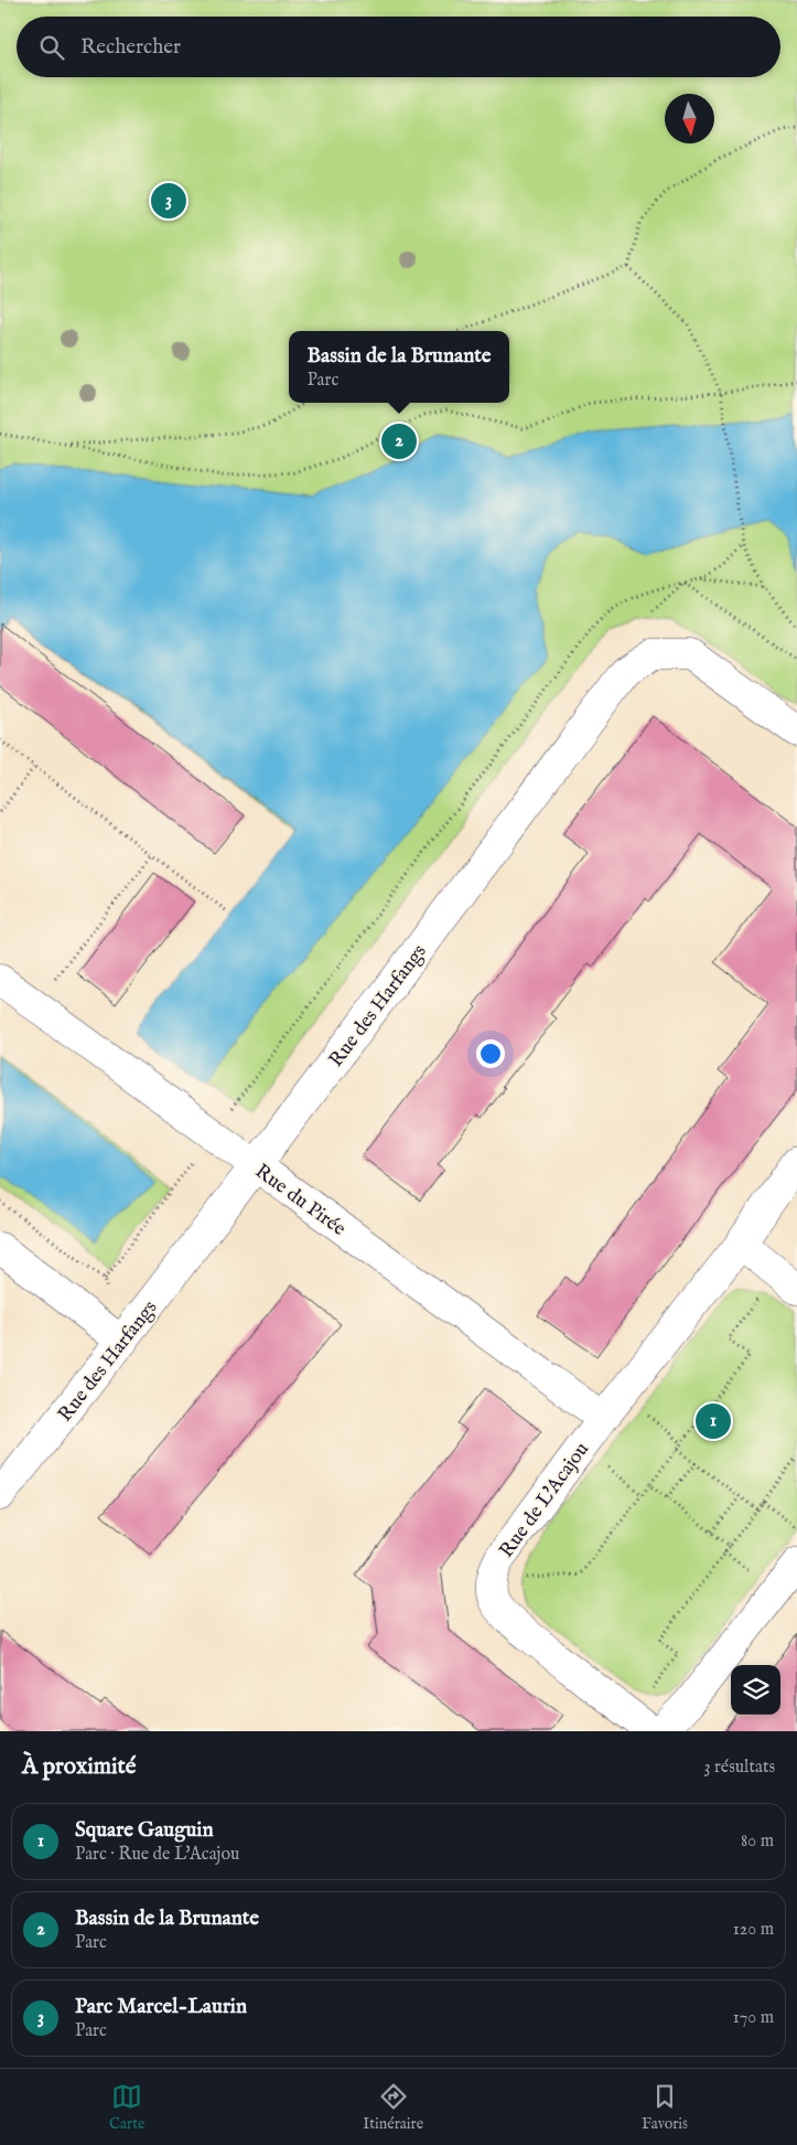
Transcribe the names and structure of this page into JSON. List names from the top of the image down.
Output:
{
  "streets": {
    "street": ["Rue des Harfangs", "Rue du Pirée", "Rue de L'Acajou"]
  },
  "crossings": [
    ["Rue des Harfangs", "Rue du Pirée"],
    ["Rue du Pirée", "Rue de L'Acajou"]
  ],
  "north": "bottom",
  "page": {
    "search": "Rechercher",
    "pins": ["3", "2", "1"],
    "popup": ["Bassin de la Brunante", "Parc"],
    "heading": ["À proximité", "3 résultats"],
    "list": [
      {
        "mark": "1",
        "name": "Square Gauguin",
        "note": "Parc · Rue de L'Acajou",
        "value": "80 m"
      },
      {
        "mark": "2",
        "name": "Bassin de la Brunante",
        "note": "Parc",
        "value": "120 m"
      },
      {
        "mark": "3",
        "name": "Parc Marcel-Laurin",
        "note": "Parc",
        "value": "170 m"
      }
    ],
    "nav": ["Carte", "Itinéraire", "Favoris"]
  }
}
